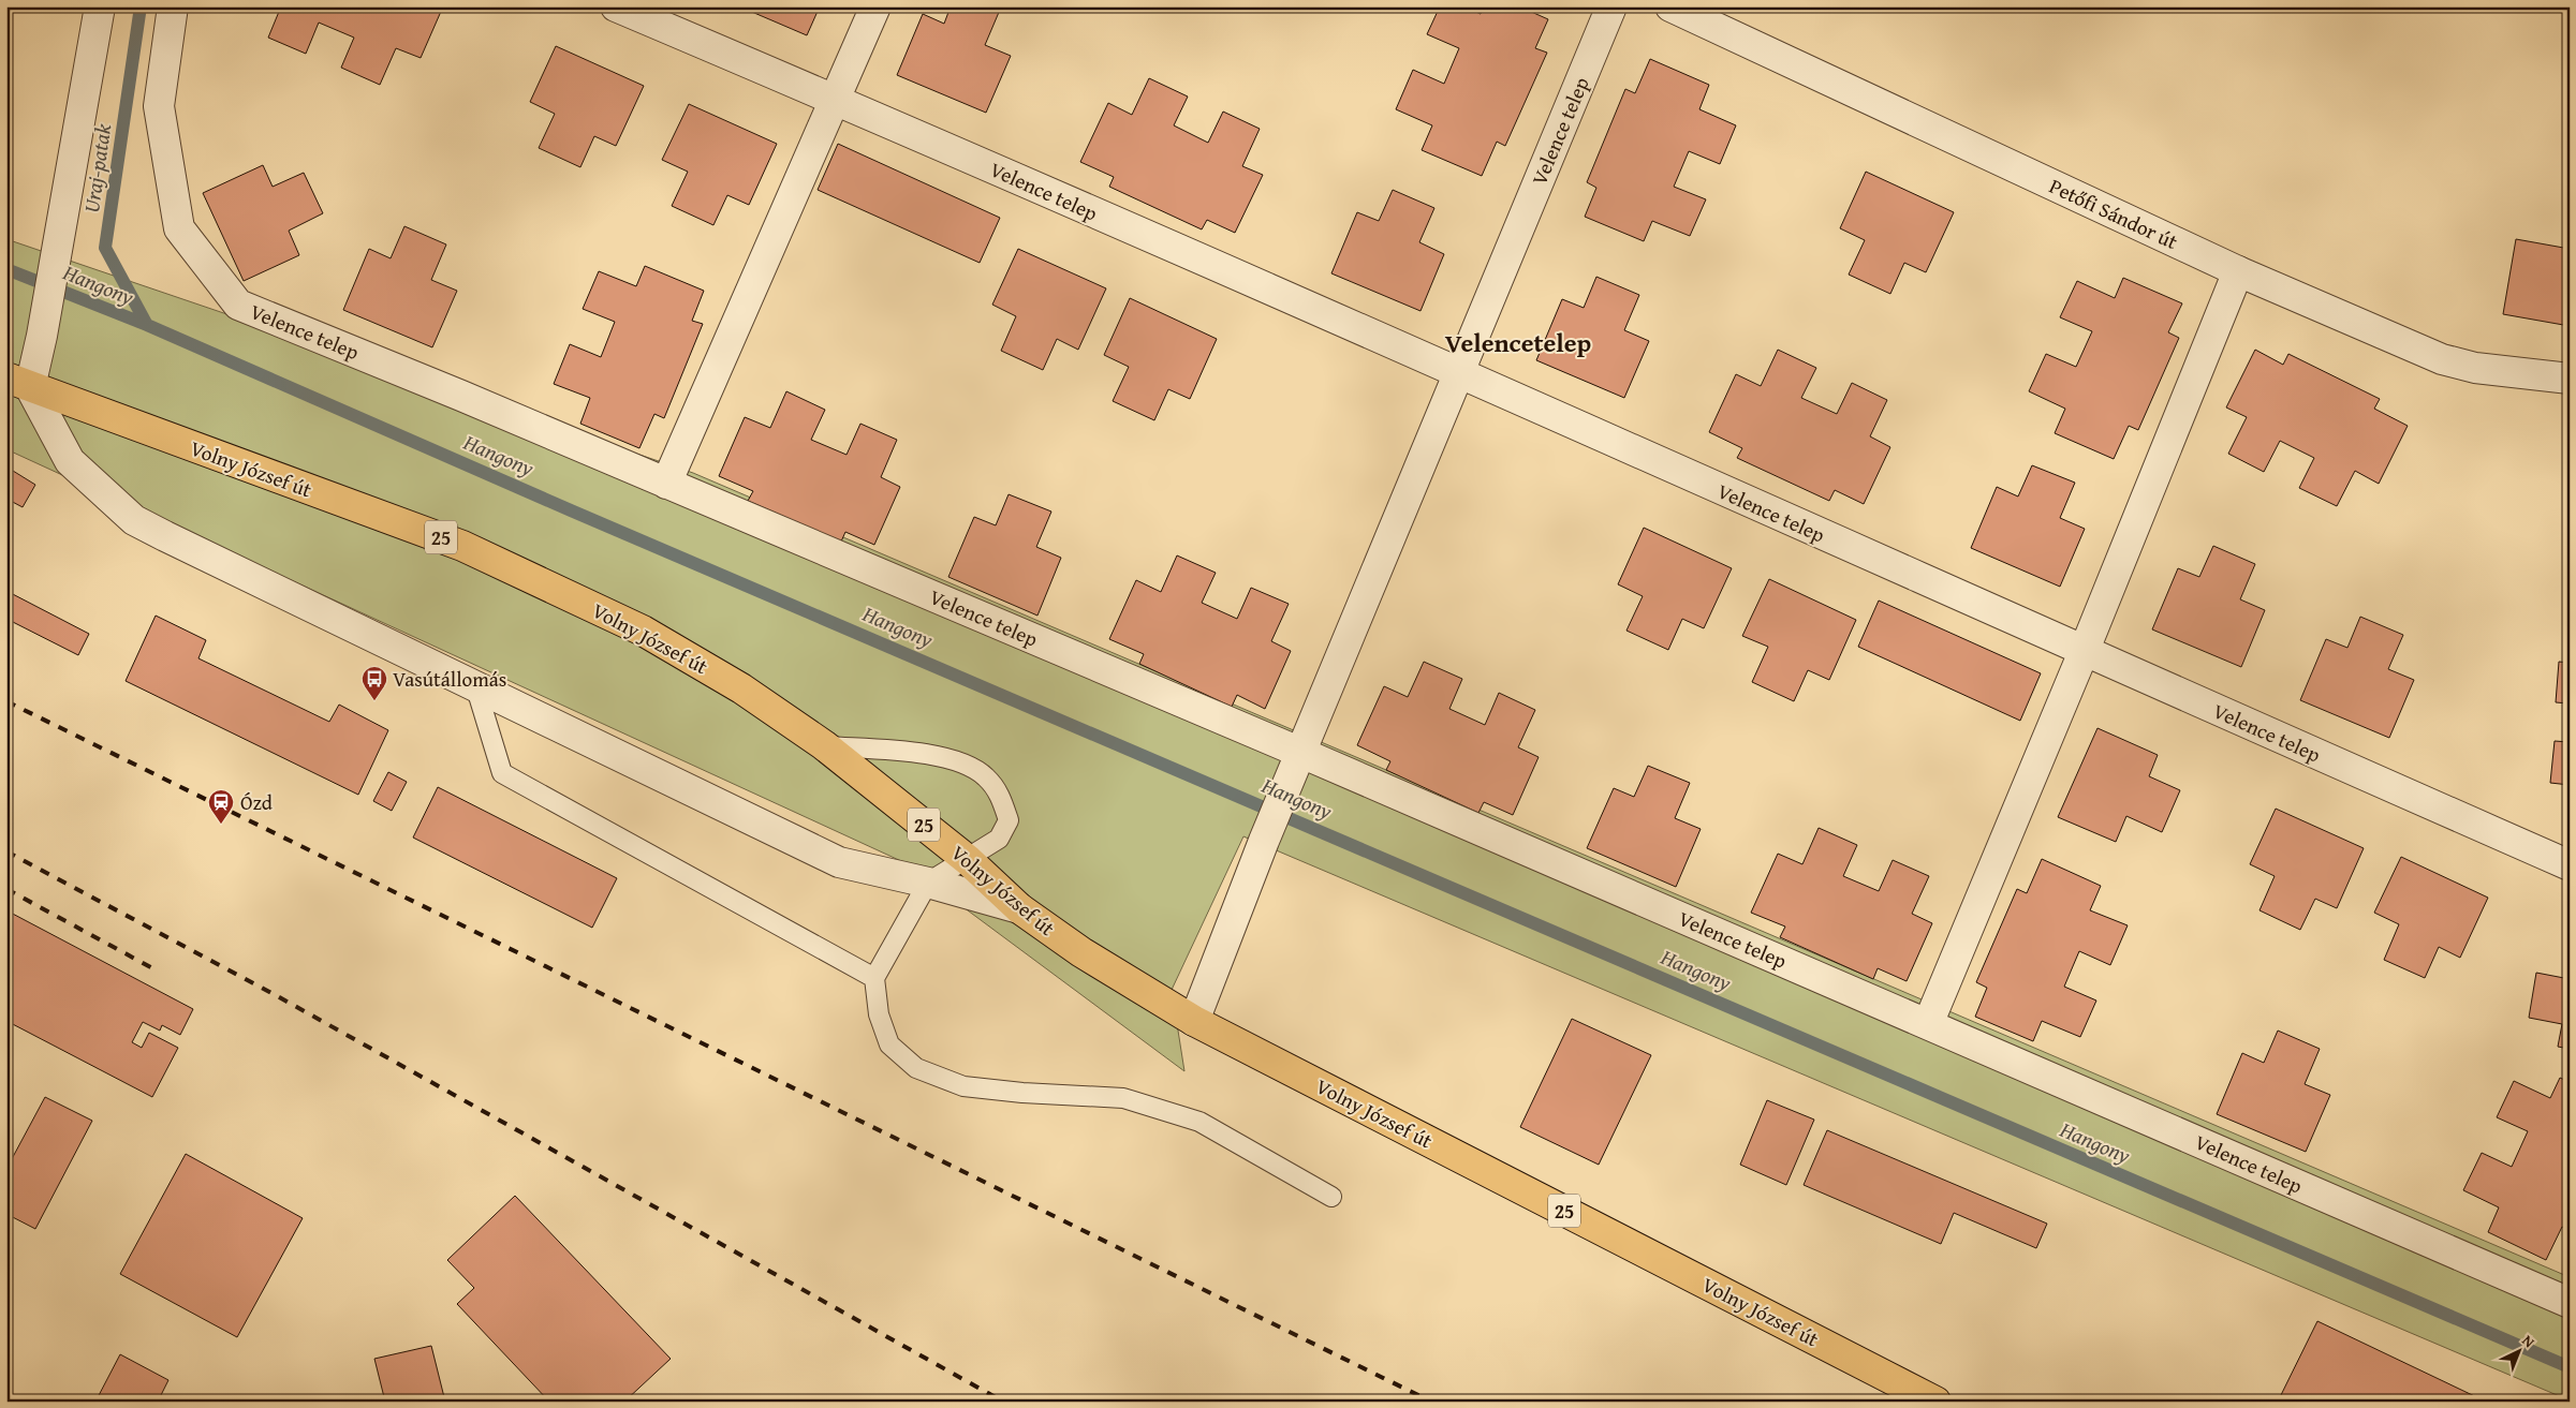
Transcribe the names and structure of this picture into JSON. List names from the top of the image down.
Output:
{
  "streets": {
    "main road": ["Volny József út", "25"],
    "street": ["Velence telep", "Petőfi Sándor út"]
  },
  "crossings": [
    ["Velence telep", "Volny József út"]
  ],
  "districts": ["Velencetelep"],
  "water": ["Uraj-patak", "Hangony"],
  "places": {
    "bus stop": ["Vasútállomás"],
    "station": ["Ózd"]
  },
  "north": "top right"
}
